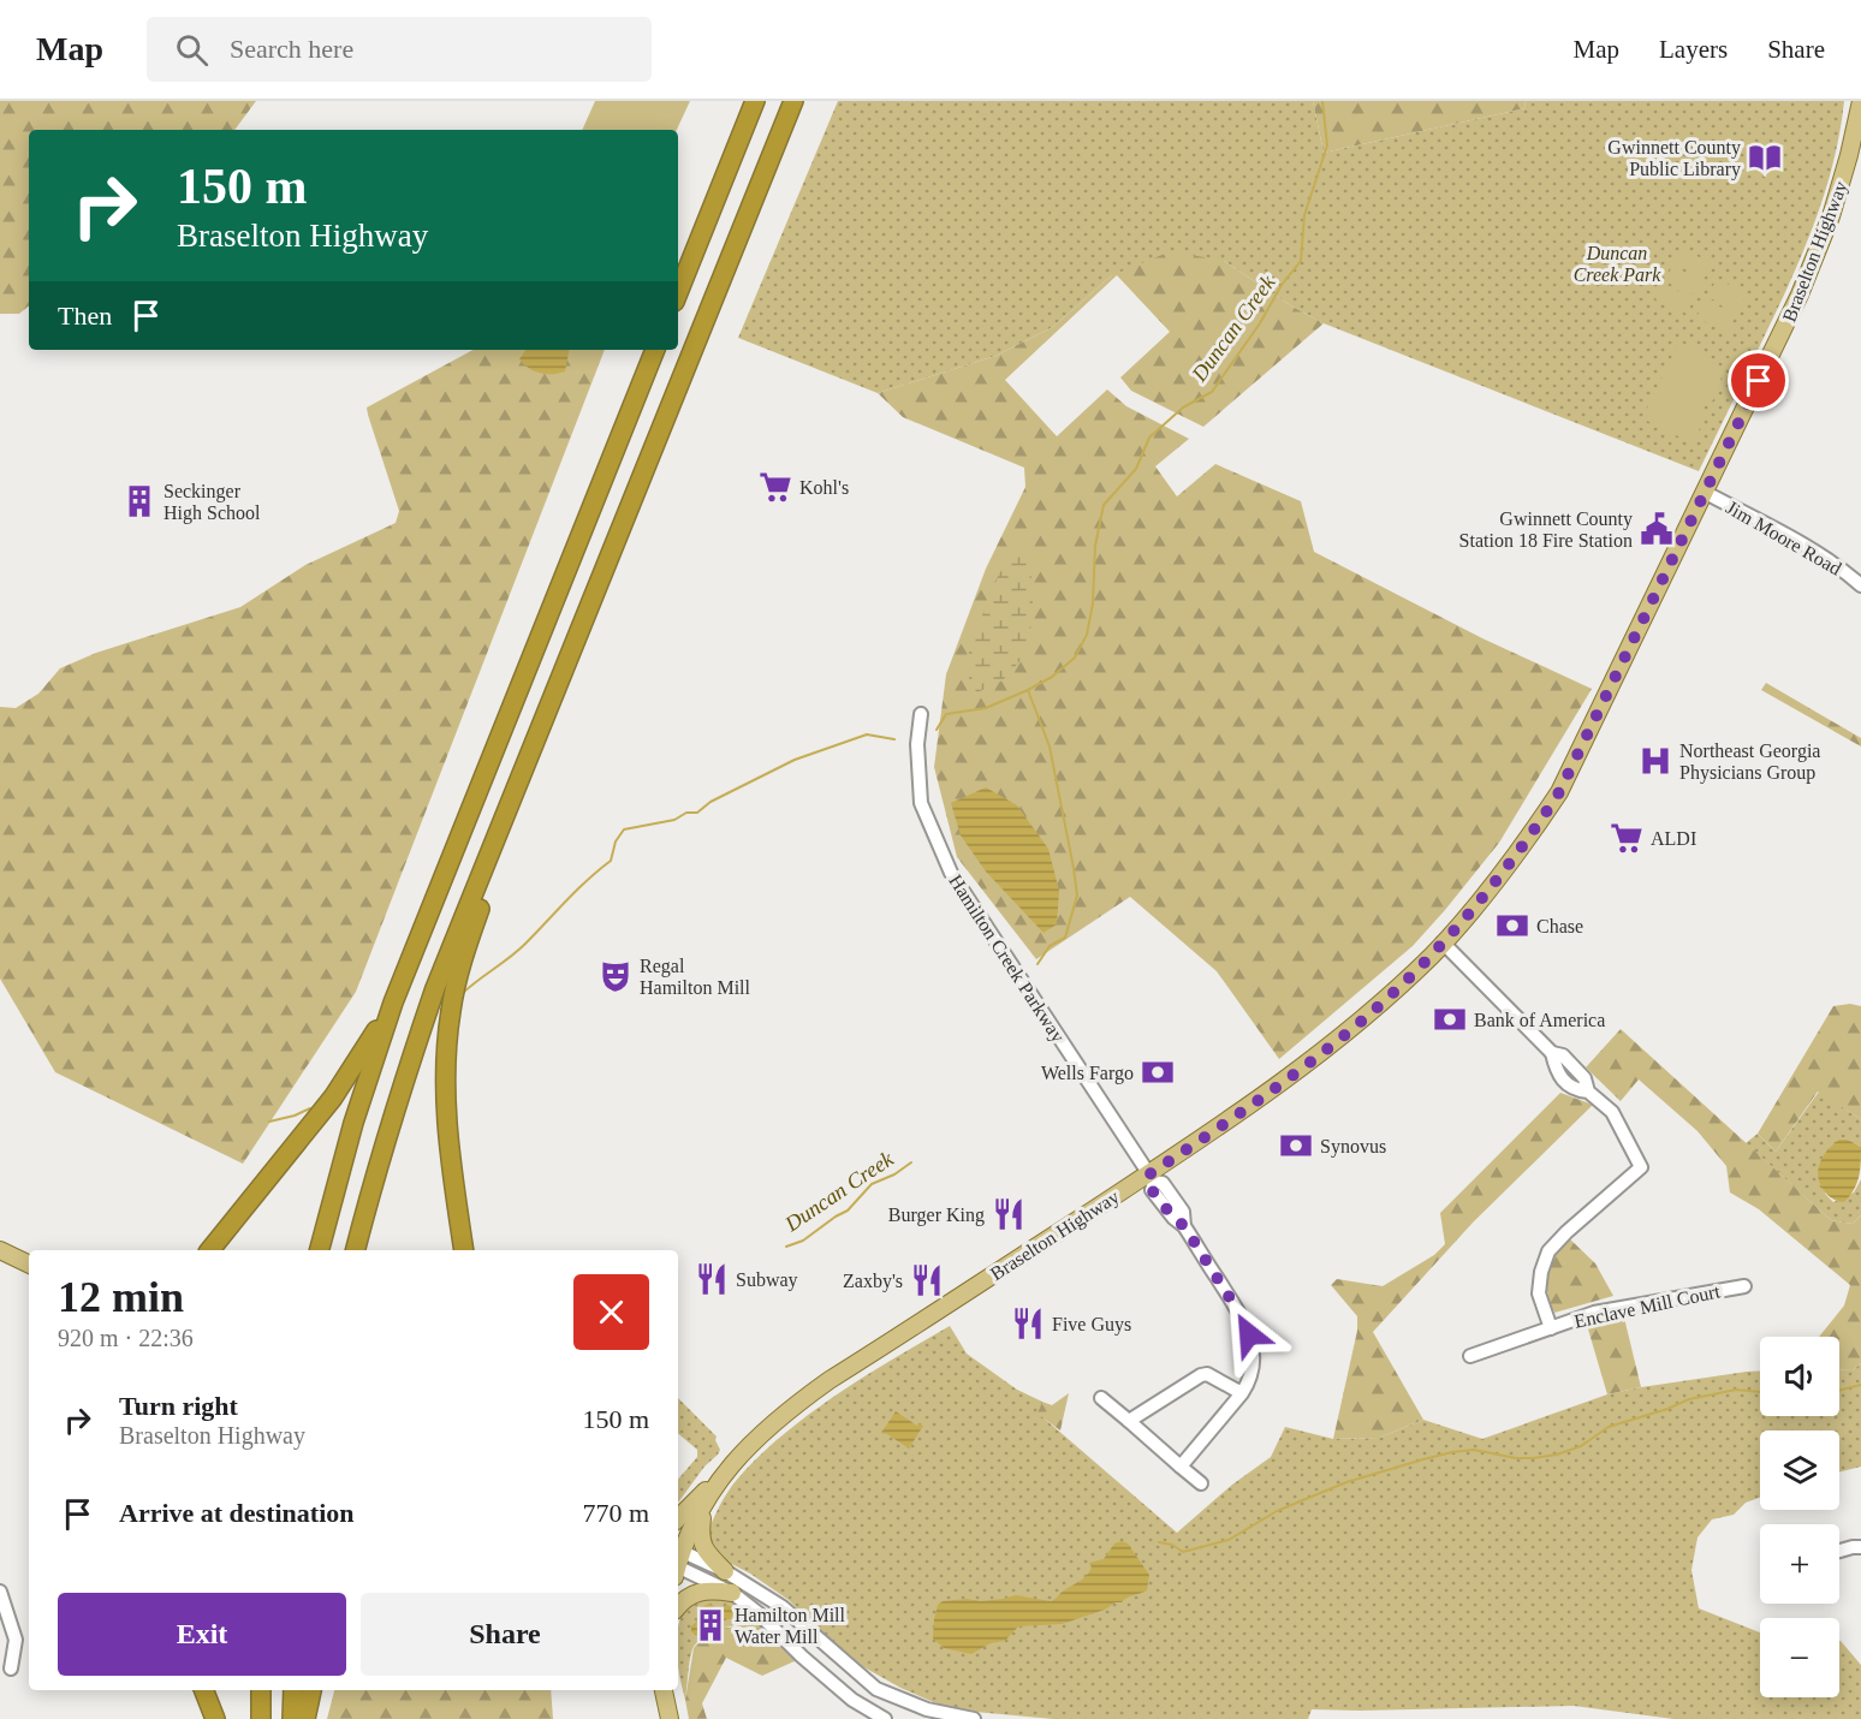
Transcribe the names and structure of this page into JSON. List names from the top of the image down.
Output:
{
  "streets": {
    "main road": ["Braselton Highway"],
    "street": ["Jim Moore Road", "Hamilton Creek Parkway", "Enclave Mill Court"]
  },
  "crossings": [
    ["Braselton Highway", "Jim Moore Road"],
    ["Braselton Highway", "Hamilton Creek Parkway"],
    ["Braselton Highway", "Enclave Mill Court"]
  ],
  "water": ["Duncan Creek"],
  "parks": ["Duncan Creek Park"],
  "places": {
    "library": ["Gwinnett County Public Library"],
    "supermarket": ["Kohl's", "ALDI"],
    "building": ["Seckinger High School", "Hamilton Mill Water Mill"],
    "public building": ["Gwinnett County Station 18 Fire Station"],
    "hospital": ["Northeast Georgia Physicians Group"],
    "bank": [
      "Chase",
      "Bank of America",
      "Wells Fargo",
      "Synovus"
    ],
    "theatre": ["Regal Hamilton Mill"],
    "restaurant": [
      "Burger King",
      "Subway",
      "Zaxby's",
      "Five Guys"
    ]
  },
  "page": {
    "header": "Map",
    "search": "Search here",
    "nav": ["Map", "Layers", "Share"],
    "turn": ["150 m", "Braselton Highway"],
    "then": "Then",
    "heading": ["12 min", "920 m · 22:36"],
    "map_buttons": ["+", "−"],
    "list": [
      {
        "name": "Turn right",
        "note": "Braselton Highway",
        "value": "150 m"
      },
      {
        "name": "Arrive at destination",
        "value": "770 m"
      }
    ],
    "buttons": ["Exit", "Share"]
  }
}
